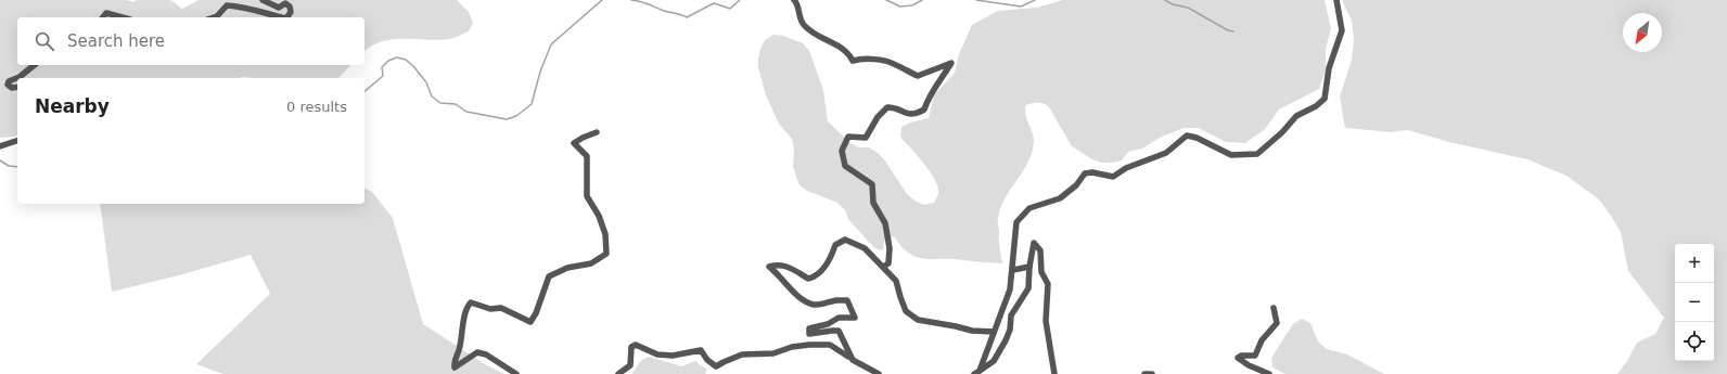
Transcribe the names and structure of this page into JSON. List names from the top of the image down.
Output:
{
  "north": "bottom left",
  "page": {
    "search": "Search here",
    "heading": ["Nearby", "0 results"],
    "map_buttons": ["+", "−"]
  }
}
